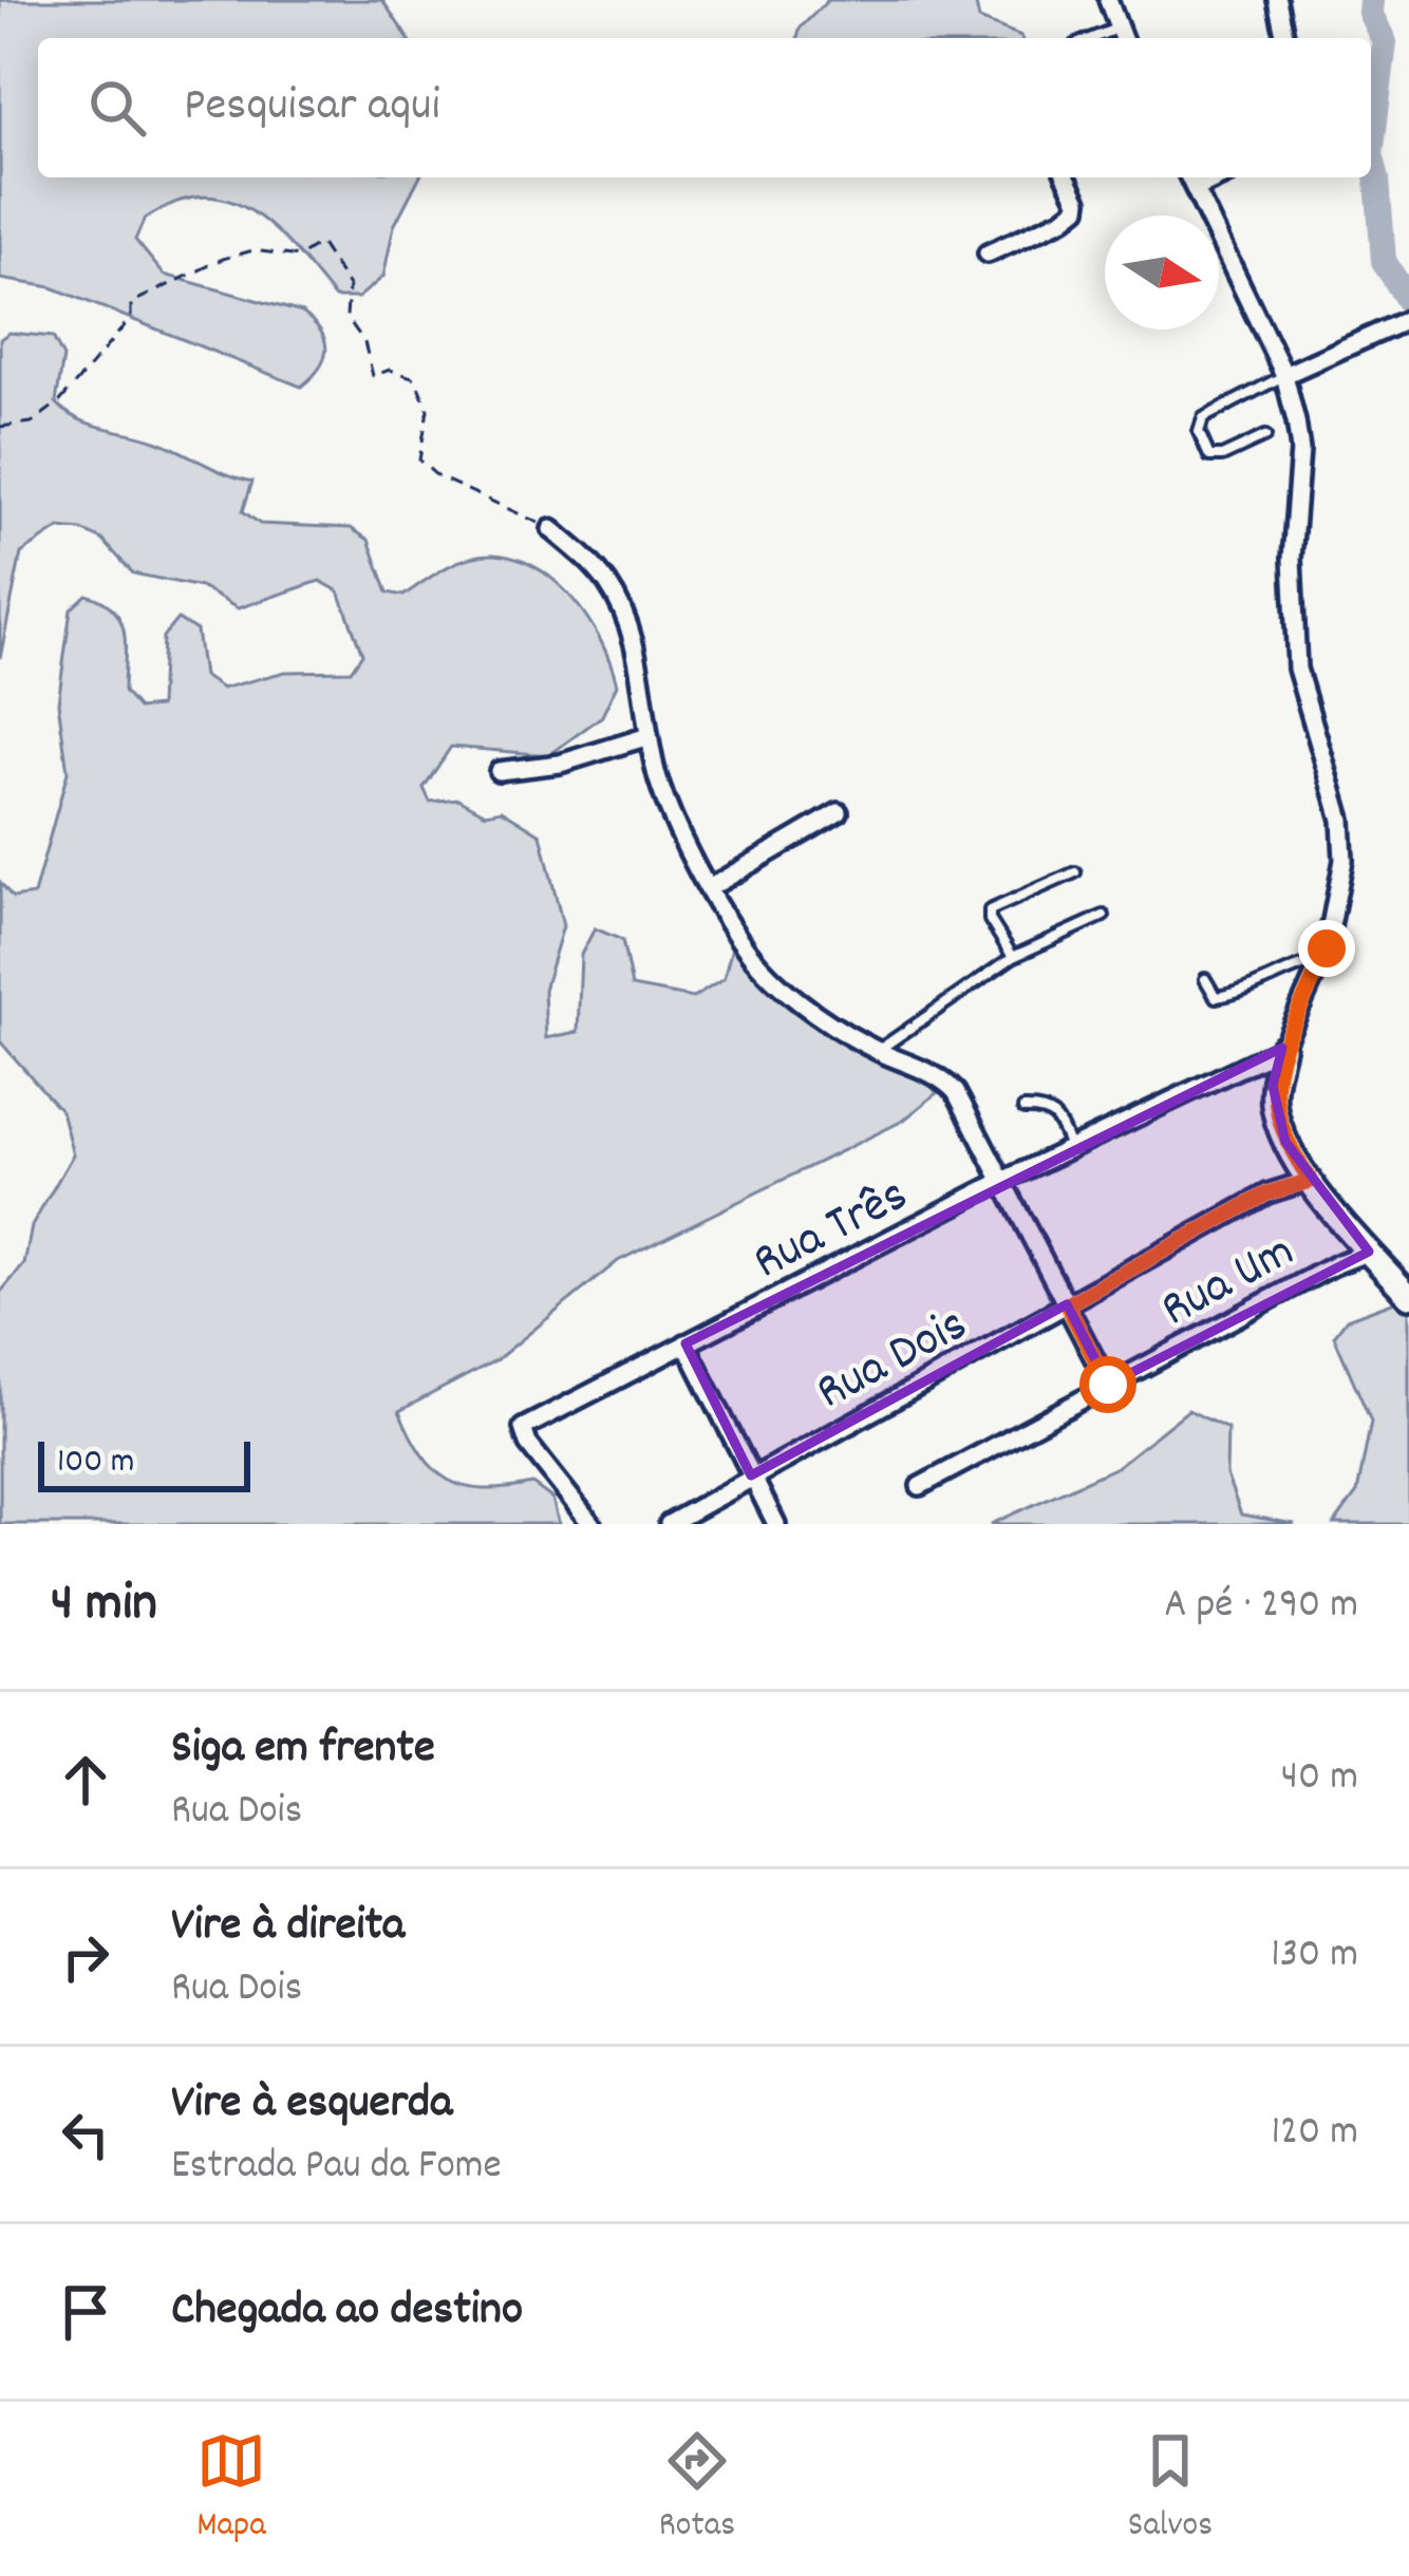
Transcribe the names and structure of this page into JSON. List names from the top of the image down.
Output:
{
  "streets": {
    "street": ["Rua Três", "Rua Um", "Rua Dois"]
  },
  "scale_bar": "100 m",
  "north": "right",
  "page": {
    "search": "Pesquisar aqui",
    "scale": "100 m",
    "heading": ["4 min", "A pé · 290 m"],
    "list": [
      ["Siga em frente", "Rua Dois", "40 m"],
      ["Vire à direita", "Rua Dois", "130 m"],
      ["Vire à esquerda", "Estrada Pau da Fome", "120 m"],
      "Chegada ao destino"
    ],
    "nav": ["Mapa", "Rotas", "Salvos"]
  }
}
